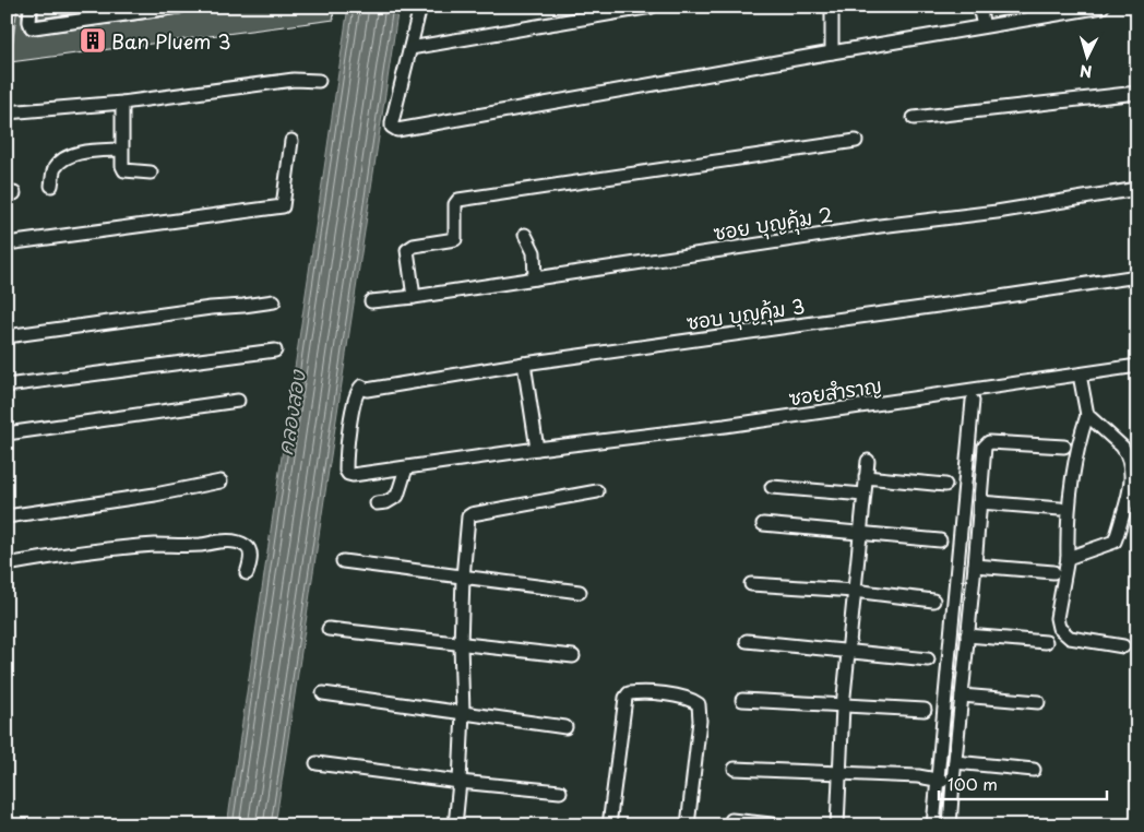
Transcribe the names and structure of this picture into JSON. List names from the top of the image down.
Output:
{
  "streets": {
    "street": ["ซอย บุญคุ้ม 2", "ซอบ บุญคุ้ม 3", "ซอยสำราญ"]
  },
  "crossings": [
    ["ซอบ บุญคุ้ม 3", "ซอยสำราญ"]
  ],
  "water": ["คลองสอง"],
  "places": {
    "building": ["Ban Pluem 3"]
  },
  "scale_bar": "100 m",
  "north": "bottom"
}
